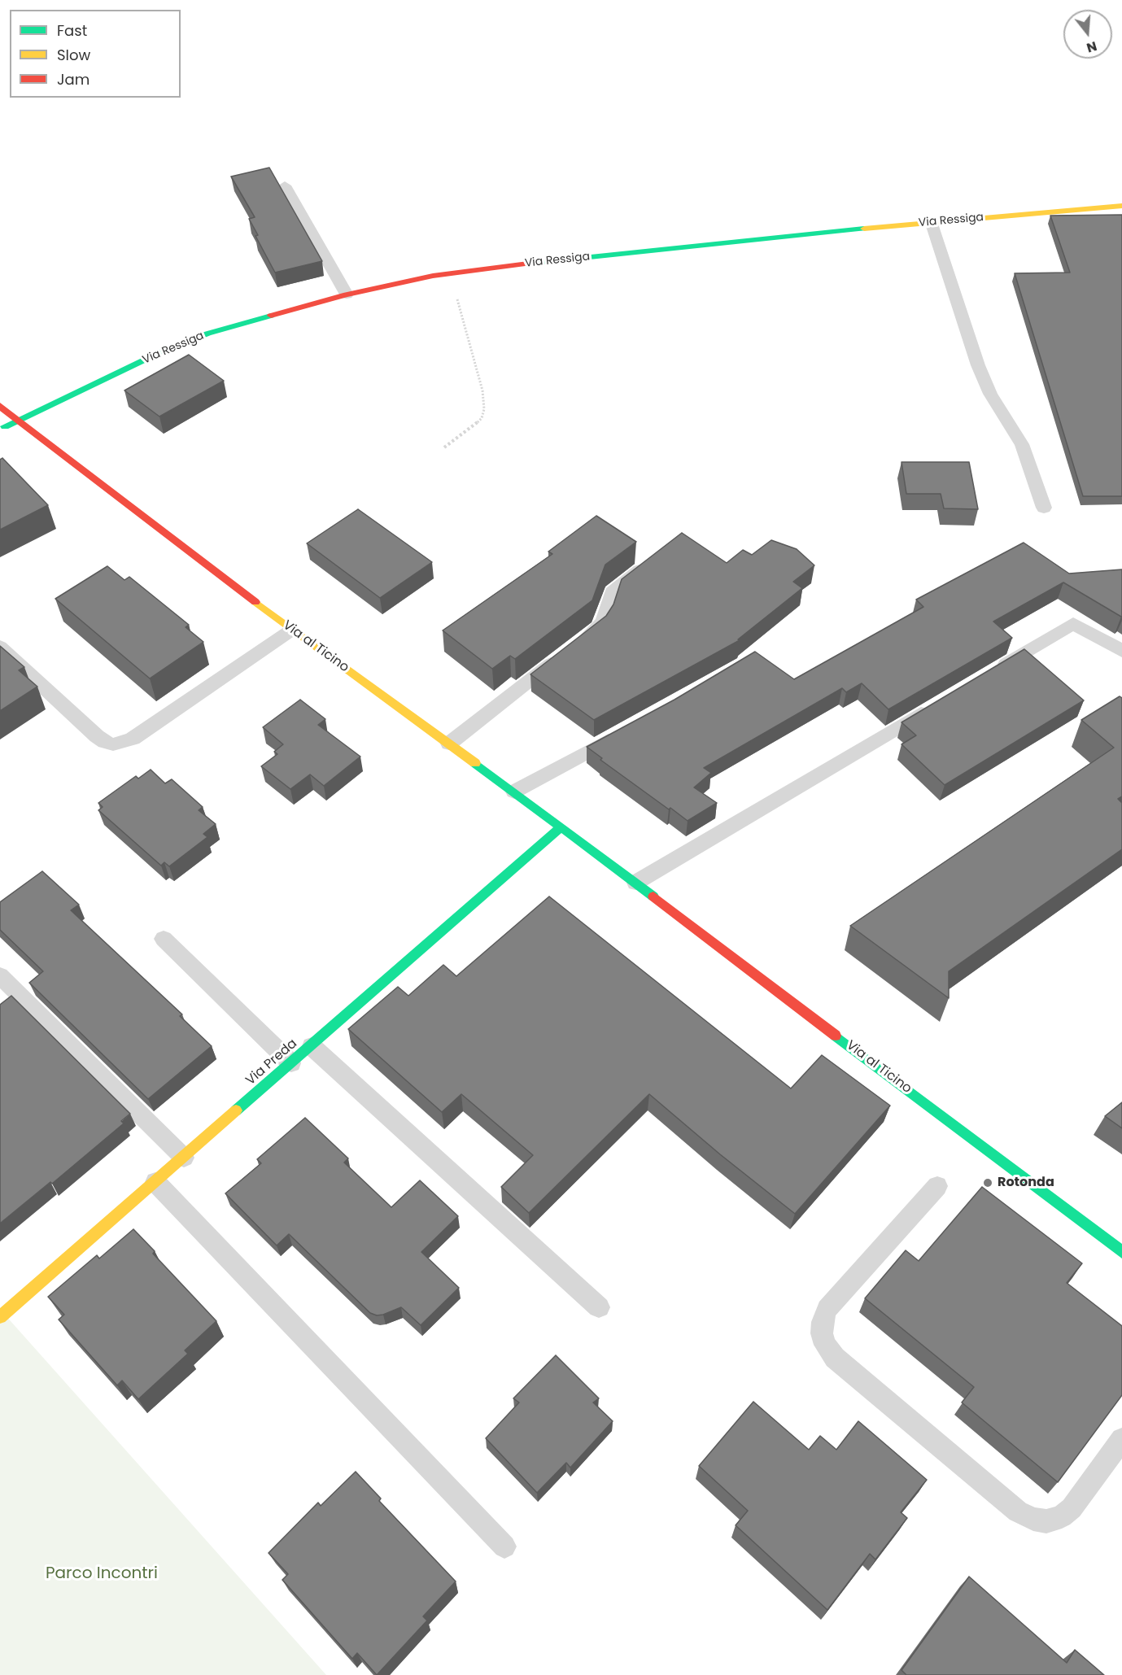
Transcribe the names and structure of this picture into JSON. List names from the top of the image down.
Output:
{
  "streets": {
    "street": ["Via Ressiga", "Via al Ticino", "Via Preda"]
  },
  "crossings": [
    ["Via Ressiga", "Via al Ticino"],
    ["Via al Ticino", "Via Preda"]
  ],
  "parks": ["Parco Incontri"],
  "places": ["Rotonda"],
  "legend": ["Fast", "Slow", "Jam"],
  "north": "bottom"
}
